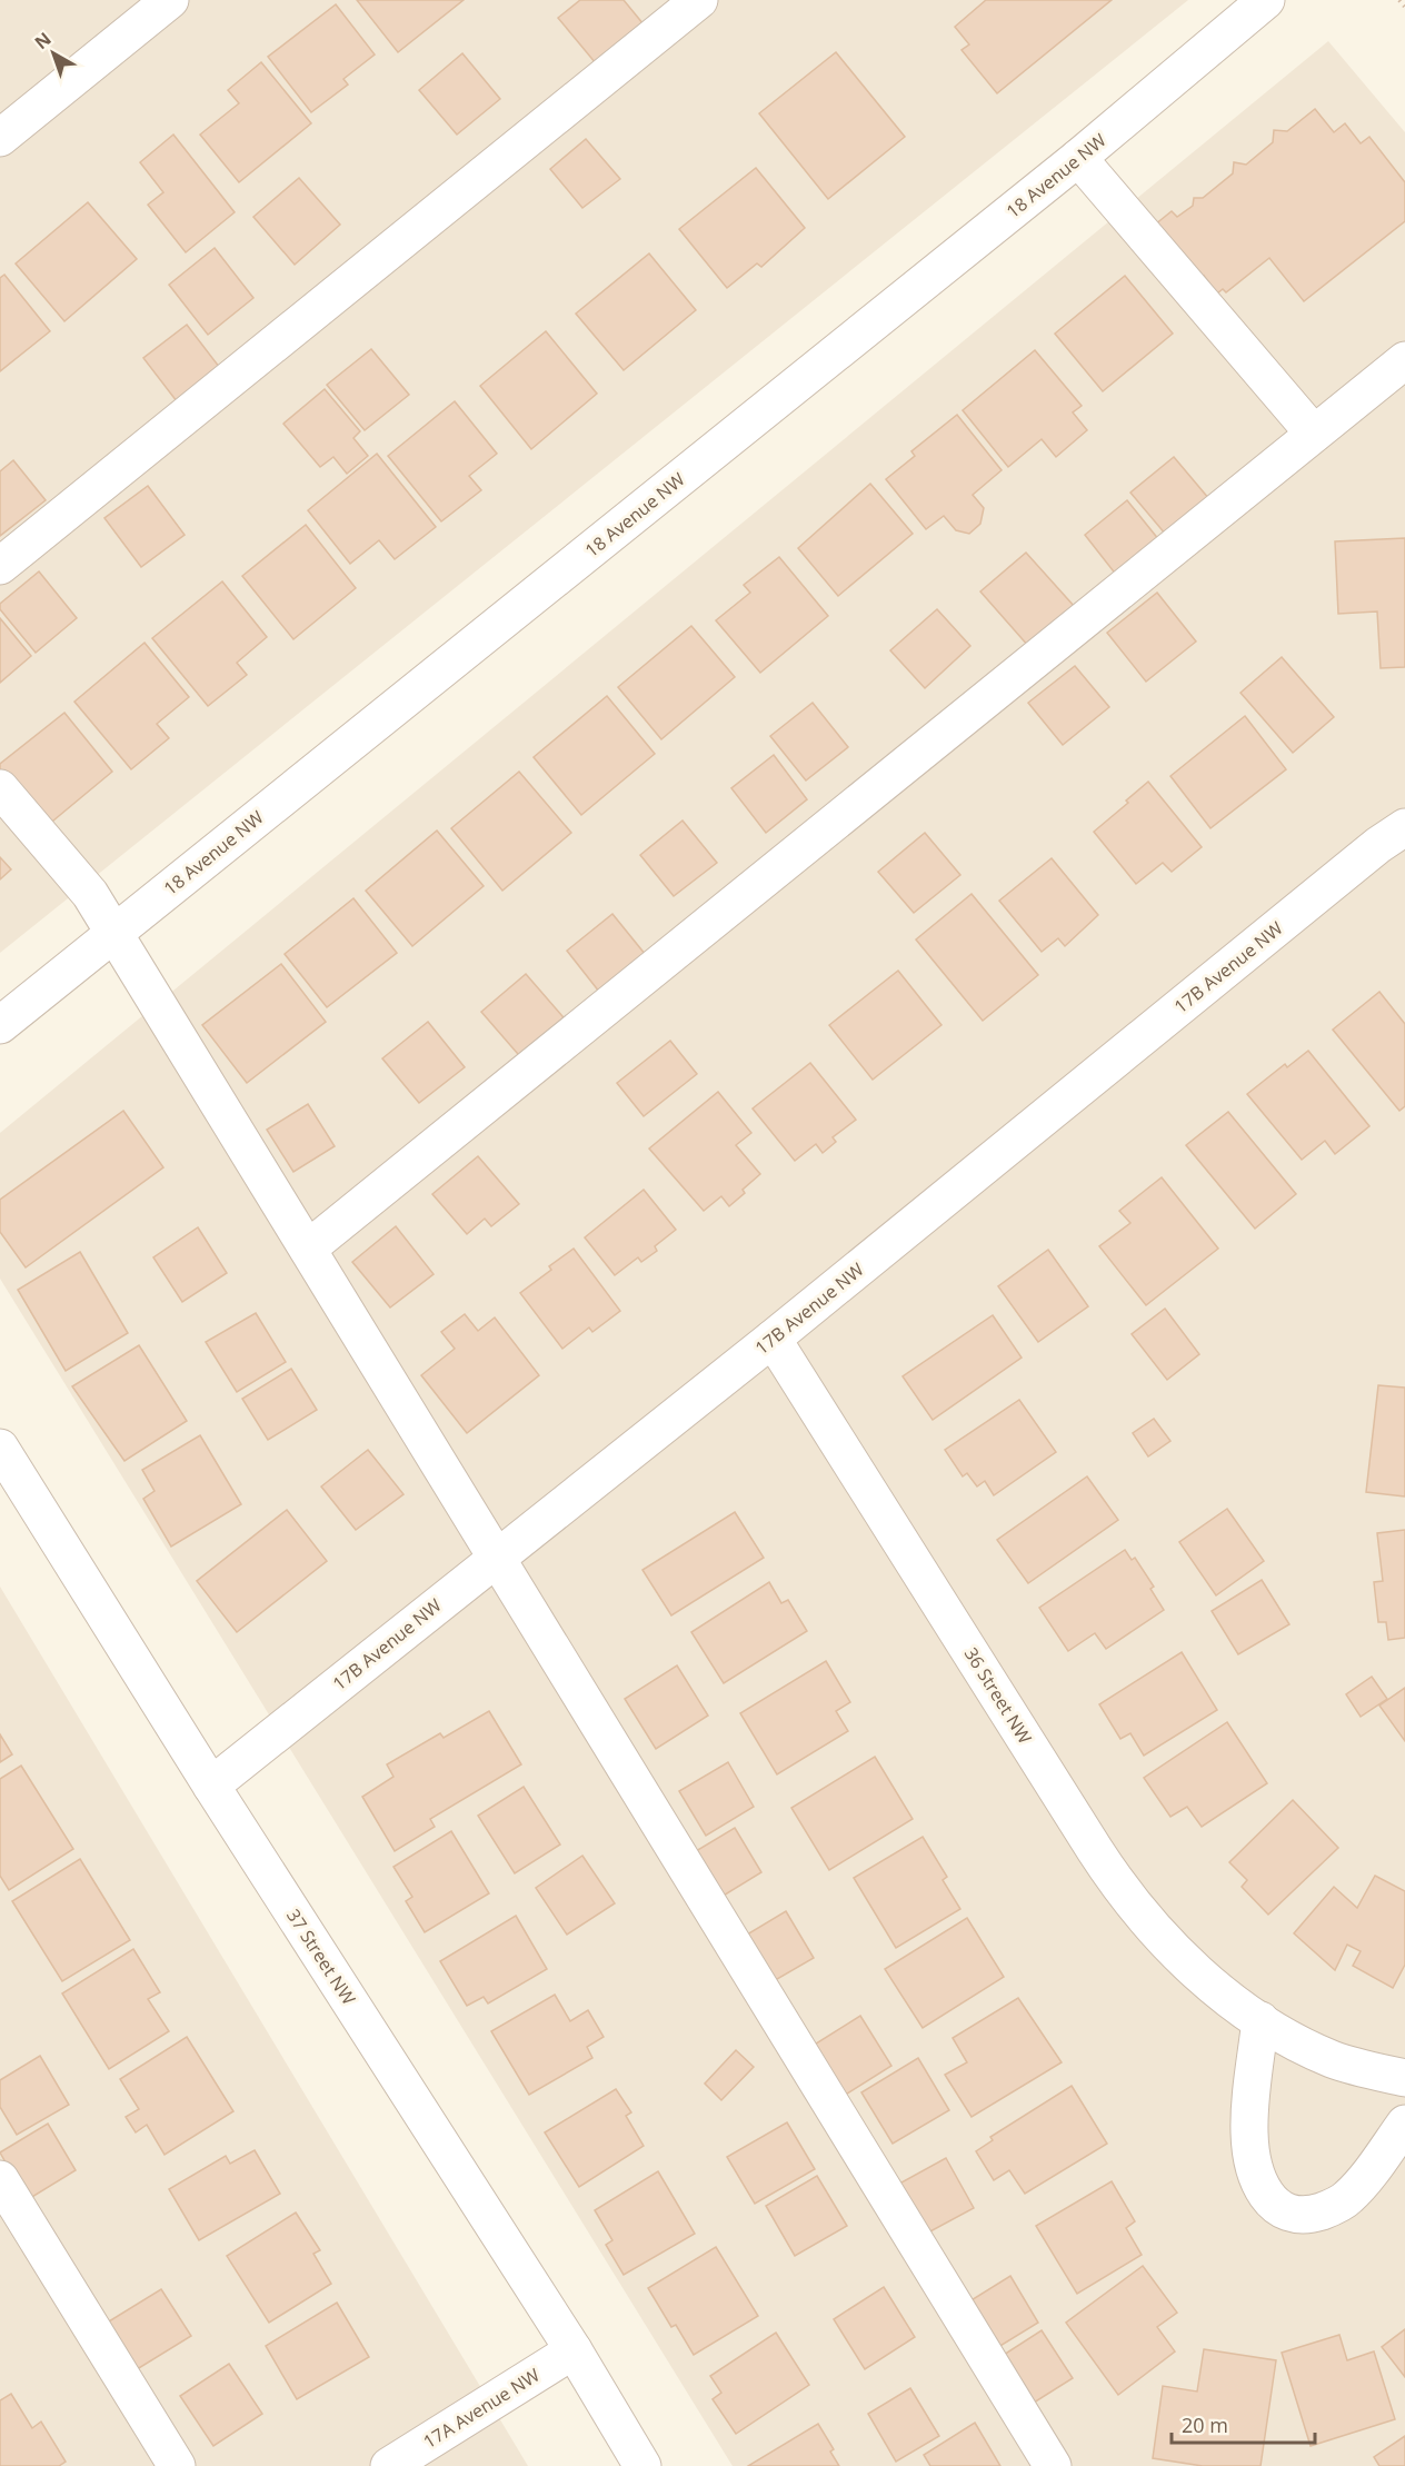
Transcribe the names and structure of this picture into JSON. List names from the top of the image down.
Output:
{
  "streets": {
    "street": [
      "18 Avenue NW",
      "17B Avenue NW",
      "36 Street NW",
      "37 Street NW",
      "17A Avenue NW"
    ]
  },
  "crossings": [
    ["17B Avenue NW", "36 Street NW"],
    ["17B Avenue NW", "37 Street NW"],
    ["37 Street NW", "17A Avenue NW"]
  ],
  "scale_bar": "20 m",
  "north": "top left"
}
